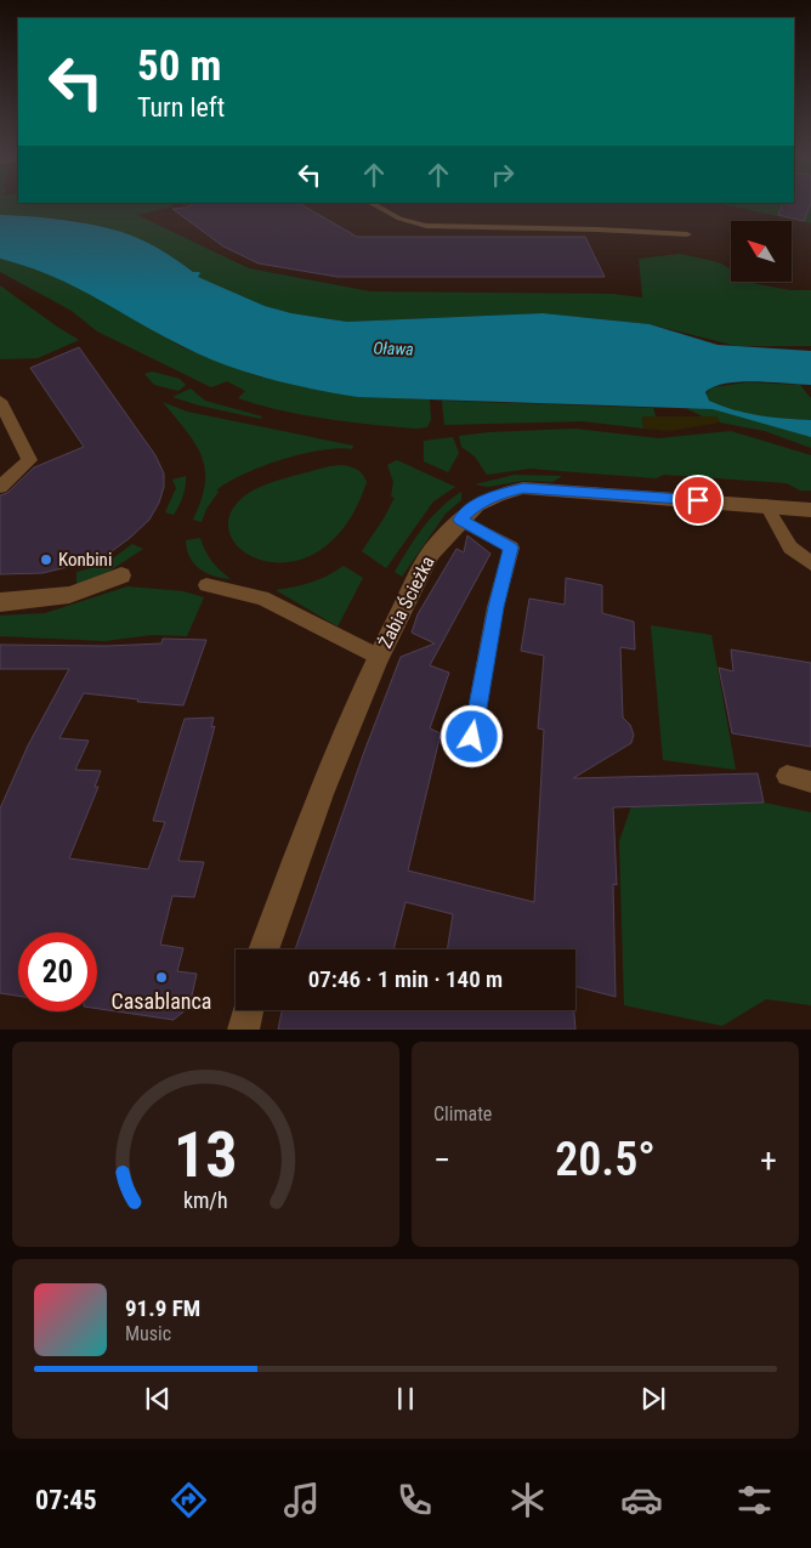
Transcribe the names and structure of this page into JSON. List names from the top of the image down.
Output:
{
  "streets": {
    "street": ["Żabia Ścieżka"]
  },
  "water": ["Oława"],
  "places": ["Konbini", "Casablanca"],
  "north": "top left",
  "page": {
    "turn": ["50 m", "Turn left"],
    "limit": "20",
    "trip": "07:46 · 1 min · 140 m",
    "tile": "Climate",
    "heat": ["−", "20.5°", "+"],
    "song": ["91.9 FM", "Music"],
    "tabs": "07:45",
    "gauge": ["13", "km/h"]
  }
}
